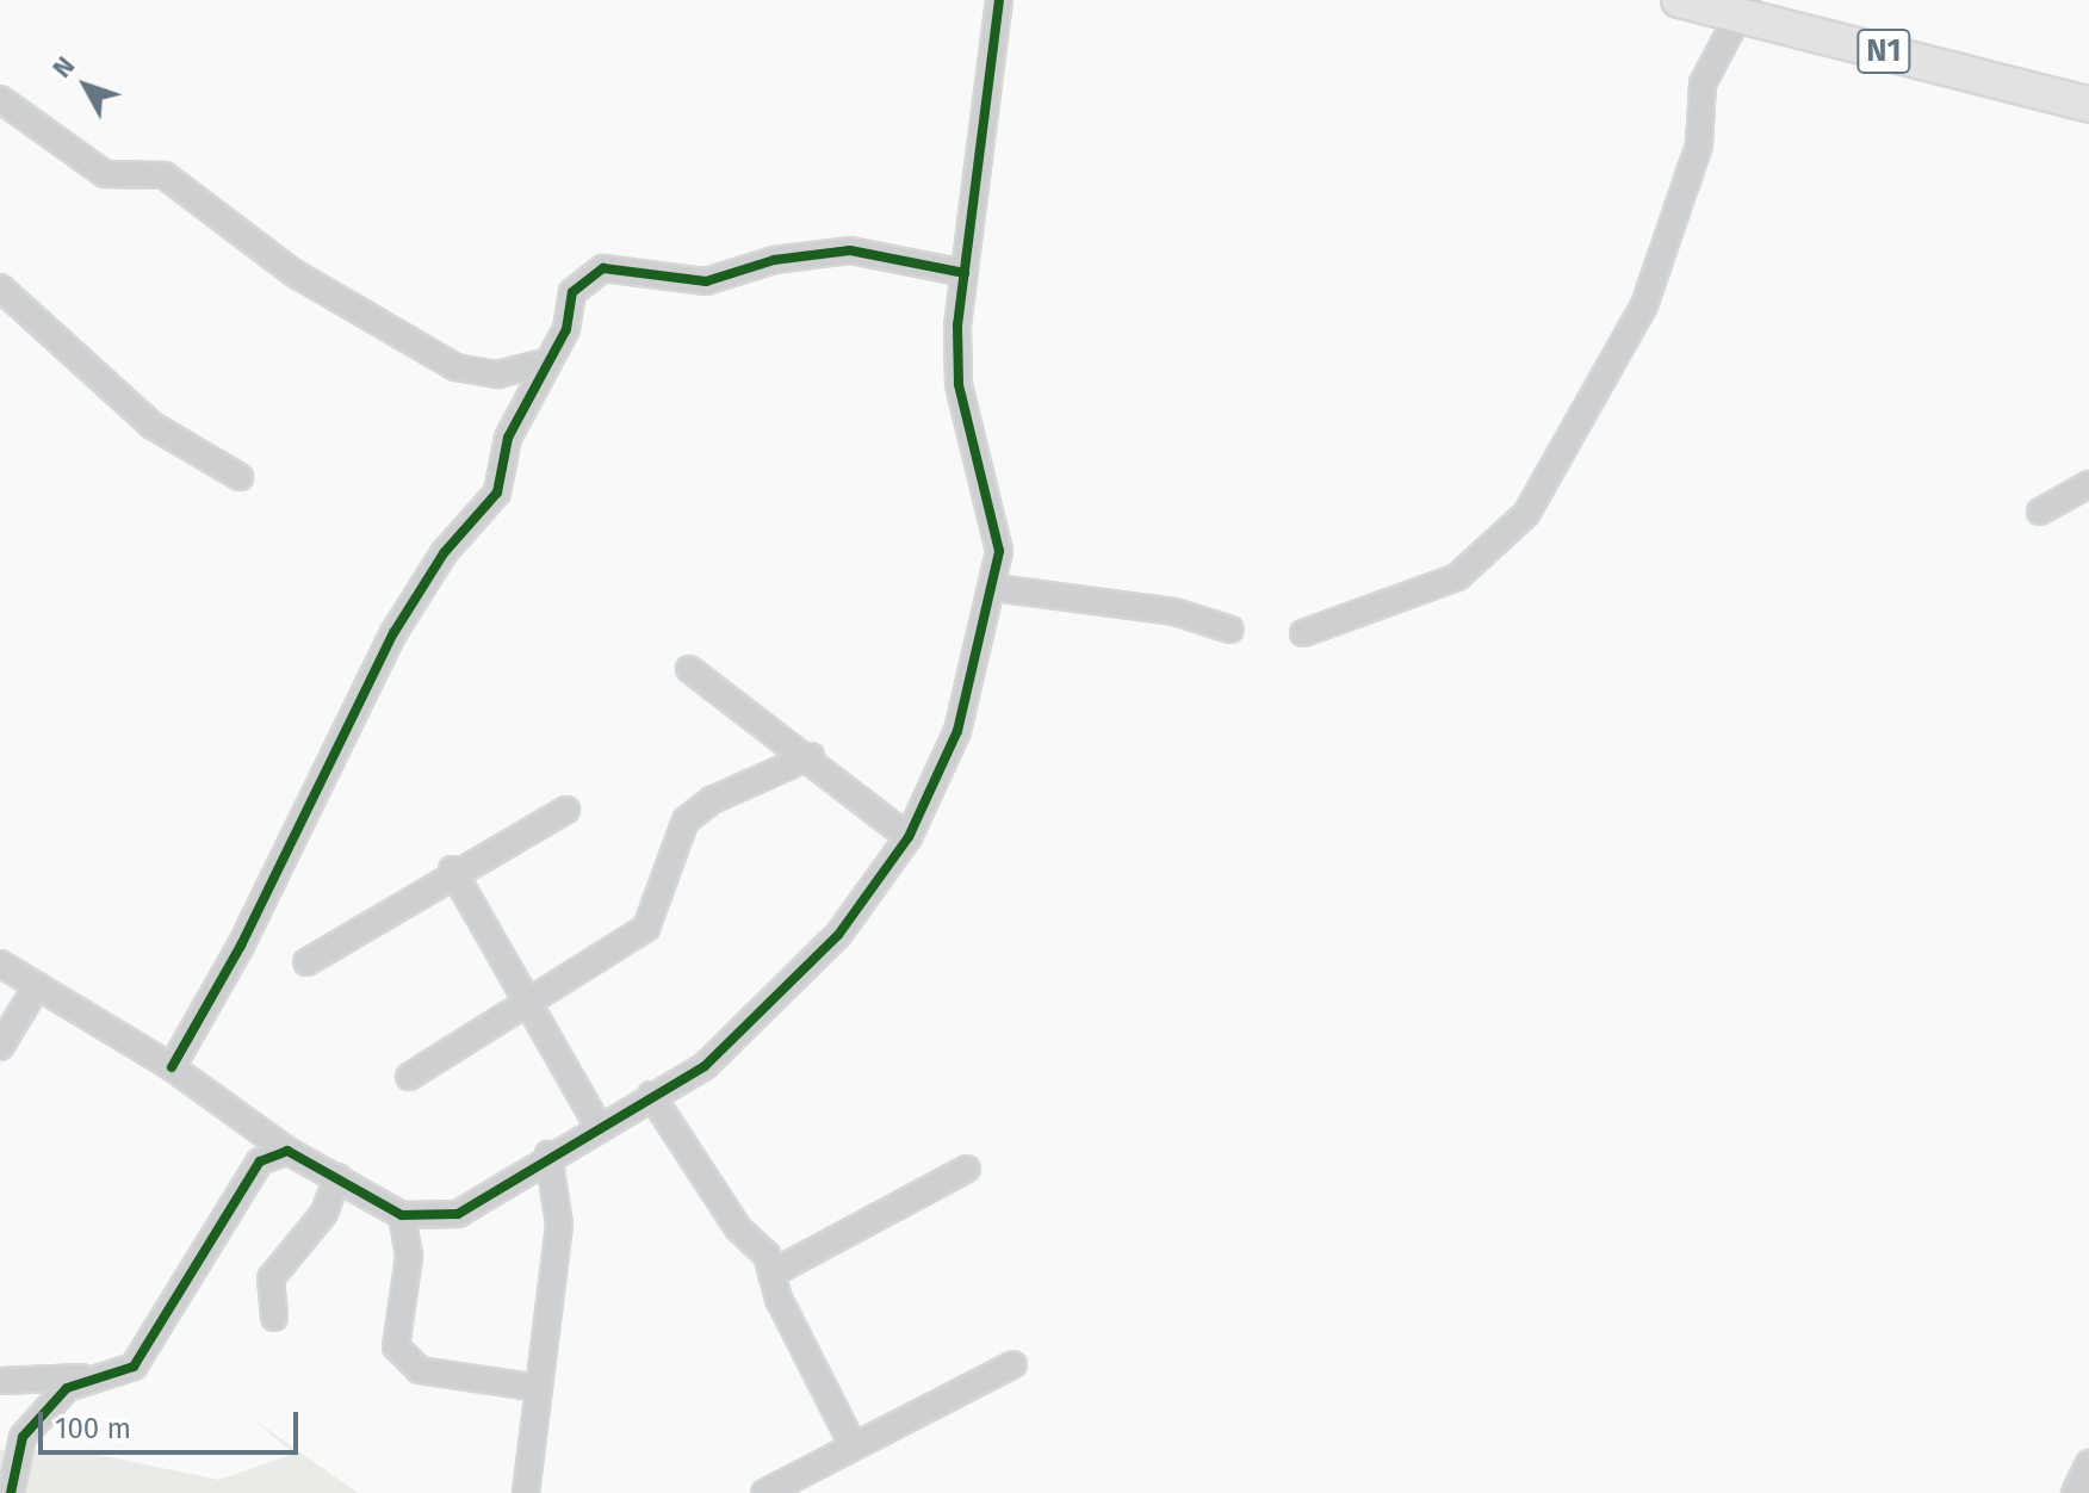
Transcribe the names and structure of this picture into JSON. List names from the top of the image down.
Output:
{
  "streets": {
    "highway": ["N1"]
  },
  "scale_bar": "100 m",
  "north": "top left"
}
